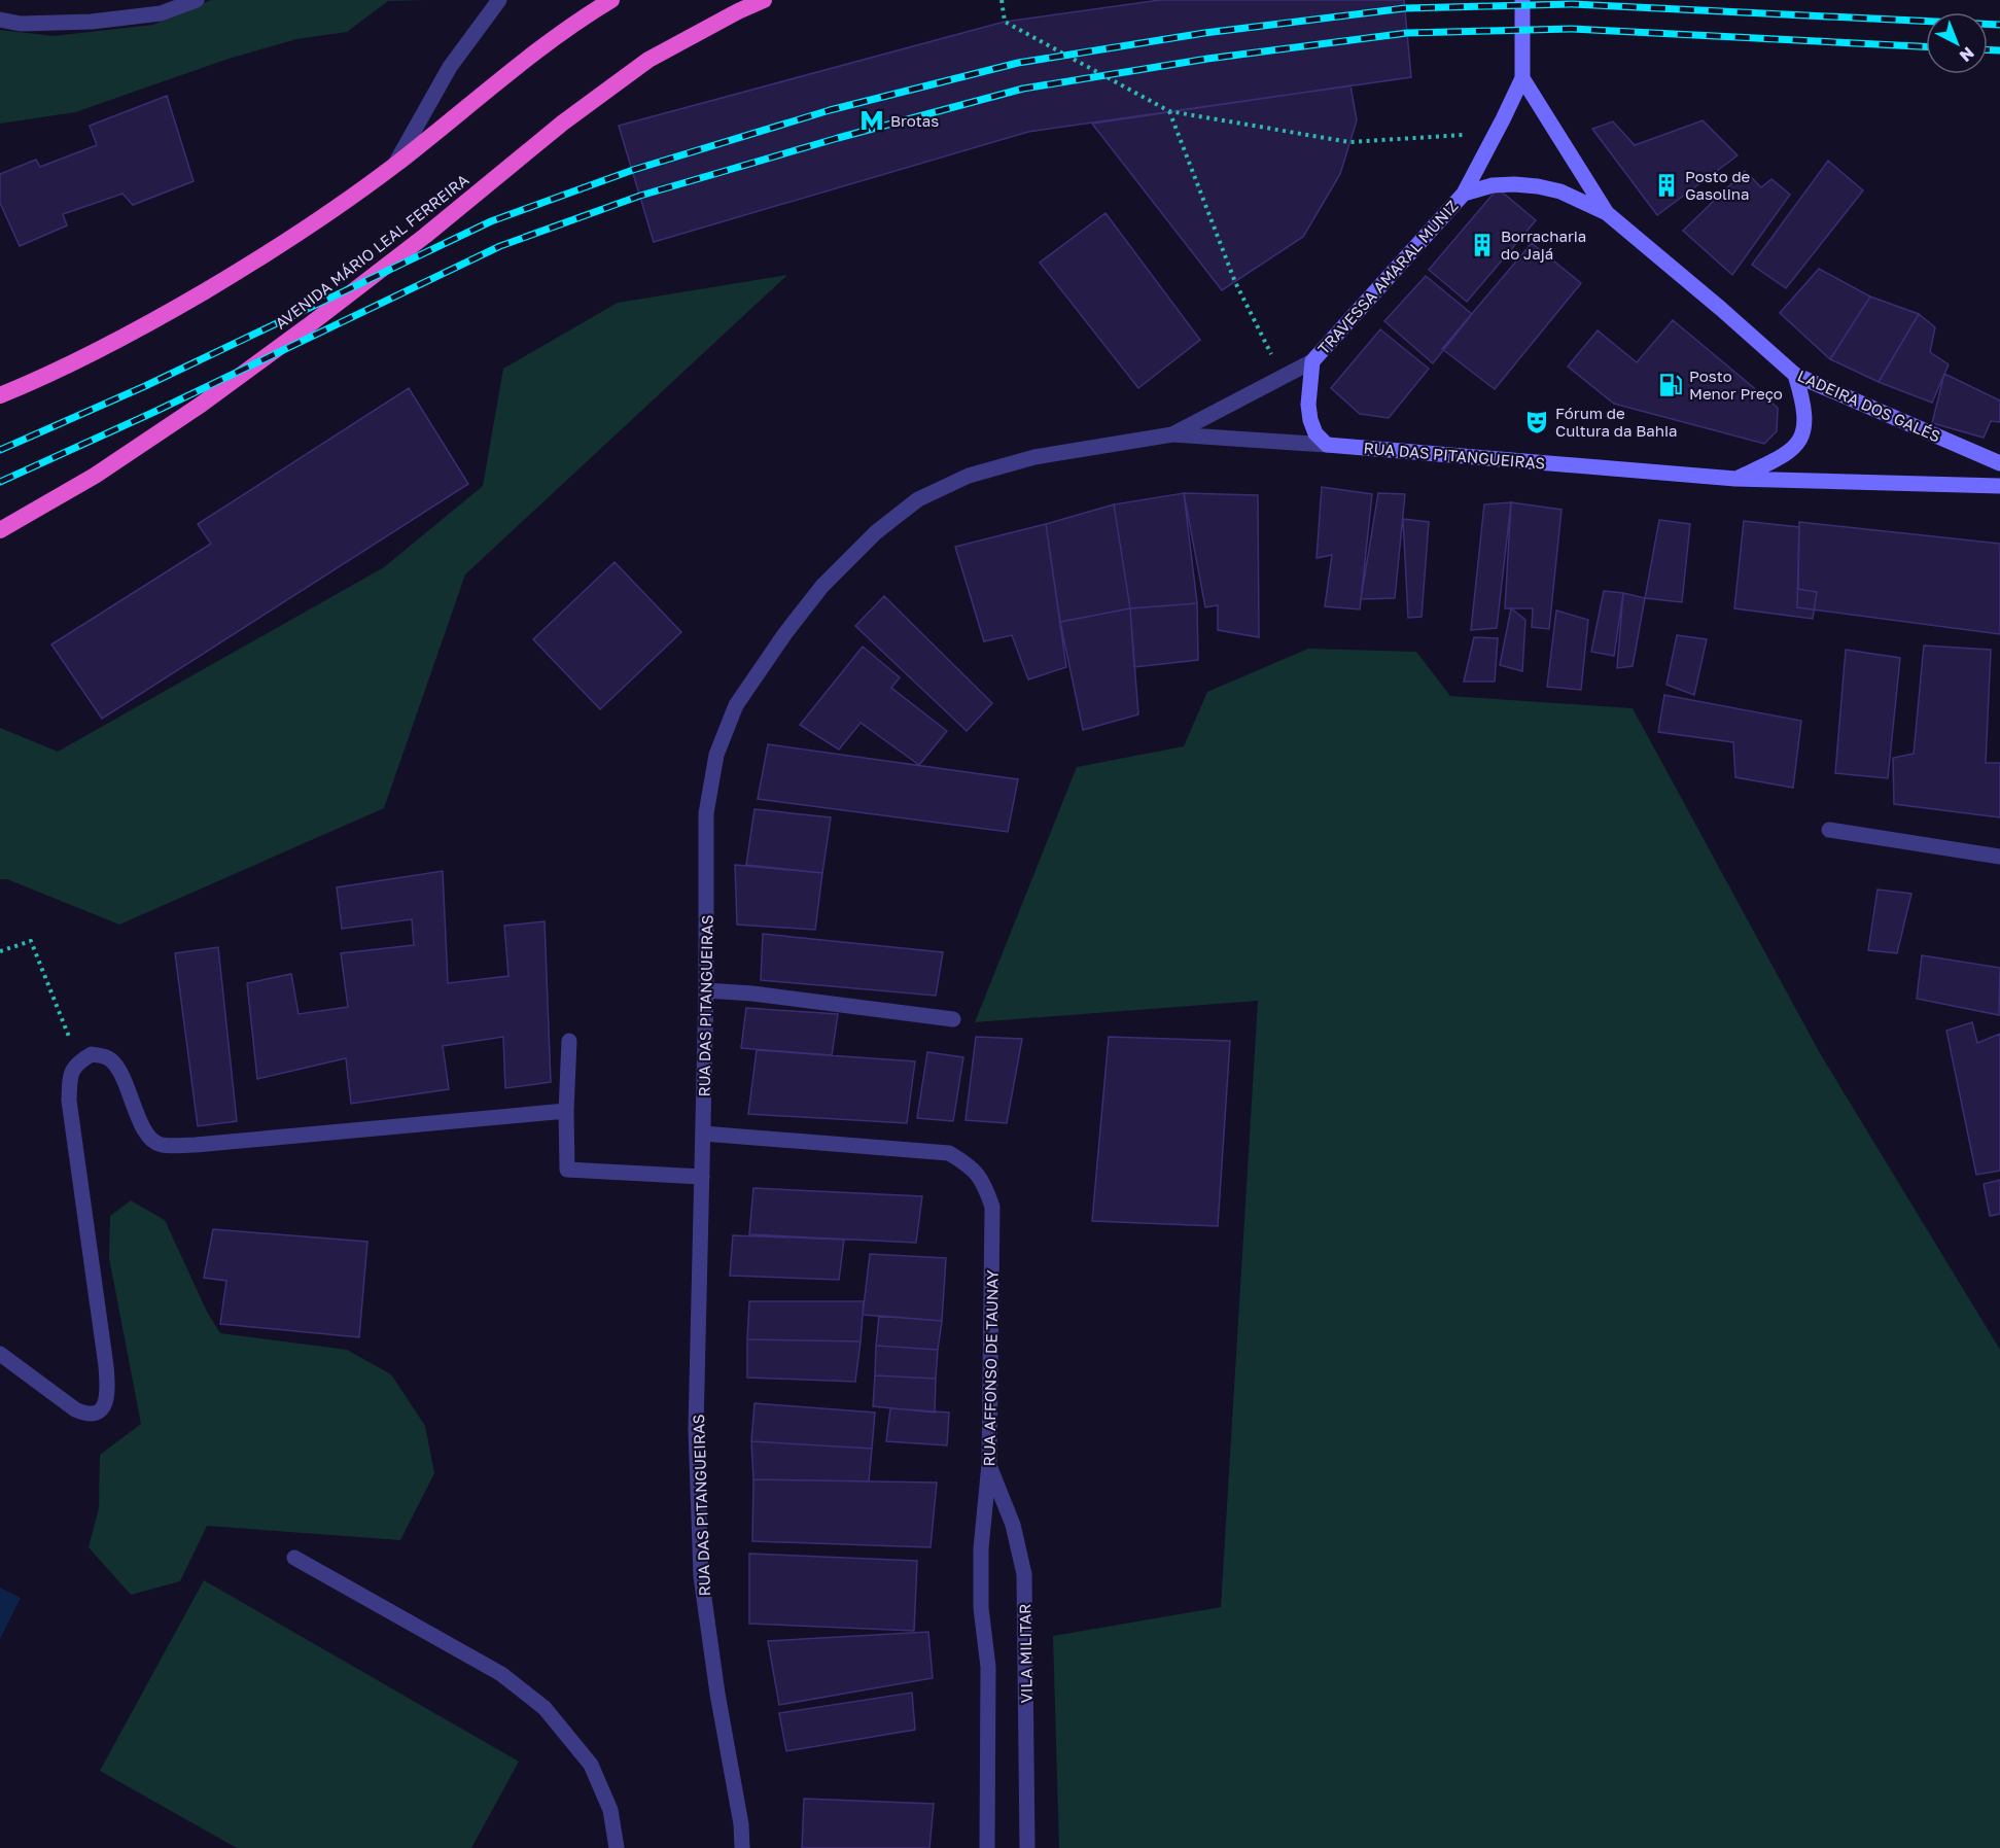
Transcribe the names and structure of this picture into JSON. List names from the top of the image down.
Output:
{
  "streets": {
    "highway": ["AVENIDA MÁRIO LEAL FERREIRA"],
    "main road": ["TRAVESSA AMARAL MUNIZ", "LADEIRA DOS GALÉS", "RUA DAS PITANGUEIRAS"],
    "street": ["RUA AFFONSO DE TAUNAY", "VILA MILITAR"]
  },
  "crossings": [
    ["TRAVESSA AMARAL MUNIZ", "RUA DAS PITANGUEIRAS"],
    ["RUA DAS PITANGUEIRAS", "RUA AFFONSO DE TAUNAY"],
    ["RUA AFFONSO DE TAUNAY", "VILA MILITAR"]
  ],
  "places": {
    "metro station": ["Brotas"],
    "building": ["Posto de Gasolina", "Borracharia do Jajá"],
    "fuel station": ["Posto Menor Preço"],
    "theatre": ["Fórum de Cultura da Bahia"]
  },
  "north": "bottom right"
}
